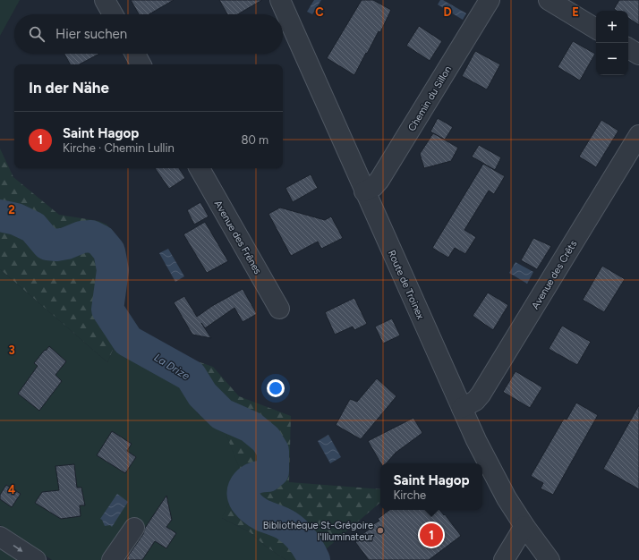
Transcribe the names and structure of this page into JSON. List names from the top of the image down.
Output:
{
  "streets": {
    "street": [
      "Chemin du Sillon",
      "Avenue des Frênes",
      "Avenue des Crêts",
      "Route de Troinex"
    ]
  },
  "crossings": [
    ["Chemin du Sillon", "Route de Troinex"],
    ["Avenue des Crêts", "Route de Troinex"]
  ],
  "water": ["La Drize"],
  "places": ["Bibliothèque St-Grégoire l'Illuminateur"],
  "page": {
    "map_buttons": ["+", "−"],
    "search": "Hier suchen",
    "heading": "In der Nähe",
    "list": [
      {
        "mark": "1",
        "name": "Saint Hagop",
        "note": "Kirche · Chemin Lullin",
        "value": "80 m"
      }
    ],
    "popup": ["Saint Hagop", "Kirche"],
    "pins": "1"
  },
  "grid": {
    "columns": ["C", "D", "E"],
    "rows": ["2", "3", "4"]
  }
}
